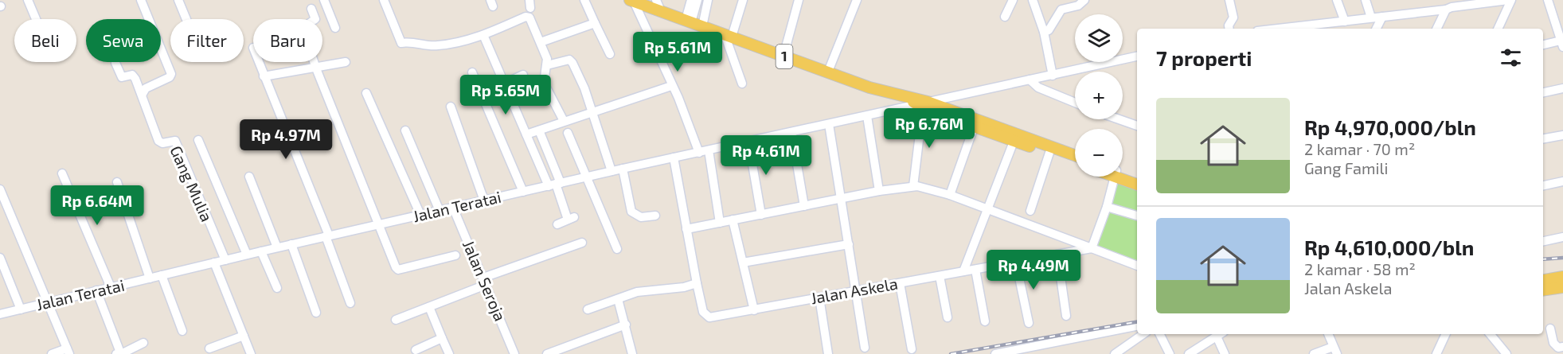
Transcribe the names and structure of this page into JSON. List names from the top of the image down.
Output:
{
  "streets": {
    "main road": ["1"],
    "street": [
      "Gang Mulia",
      "Jalan Teratai",
      "Jalan Seroja",
      "Jalan Askela"
    ]
  },
  "crossings": [
    ["1", "Jalan Teratai"],
    ["Gang Mulia", "Jalan Teratai"],
    ["Jalan Teratai", "Jalan Seroja"],
    ["Jalan Teratai", "Jalan Askela"]
  ],
  "page": {
    "map_buttons": ["+", "−"],
    "chip": [
      "Beli",
      "Sewa",
      "Filter",
      "Baru"
    ],
    "heading": "7 properti",
    "price": [
      "Rp 5.61M",
      "Rp 5.65M",
      "Rp 6.76M",
      "Rp 4.97M",
      "Rp 4.61M",
      "Rp 6.64M",
      "Rp 4.49M"
    ],
    "list": [
      {
        "name": "Rp 4,970,000/bln",
        "note": "2 kamar · 70 m² · Gang Famili"
      },
      {
        "name": "Rp 4,610,000/bln",
        "note": "2 kamar · 58 m² · Jalan Askela"
      }
    ]
  }
}
